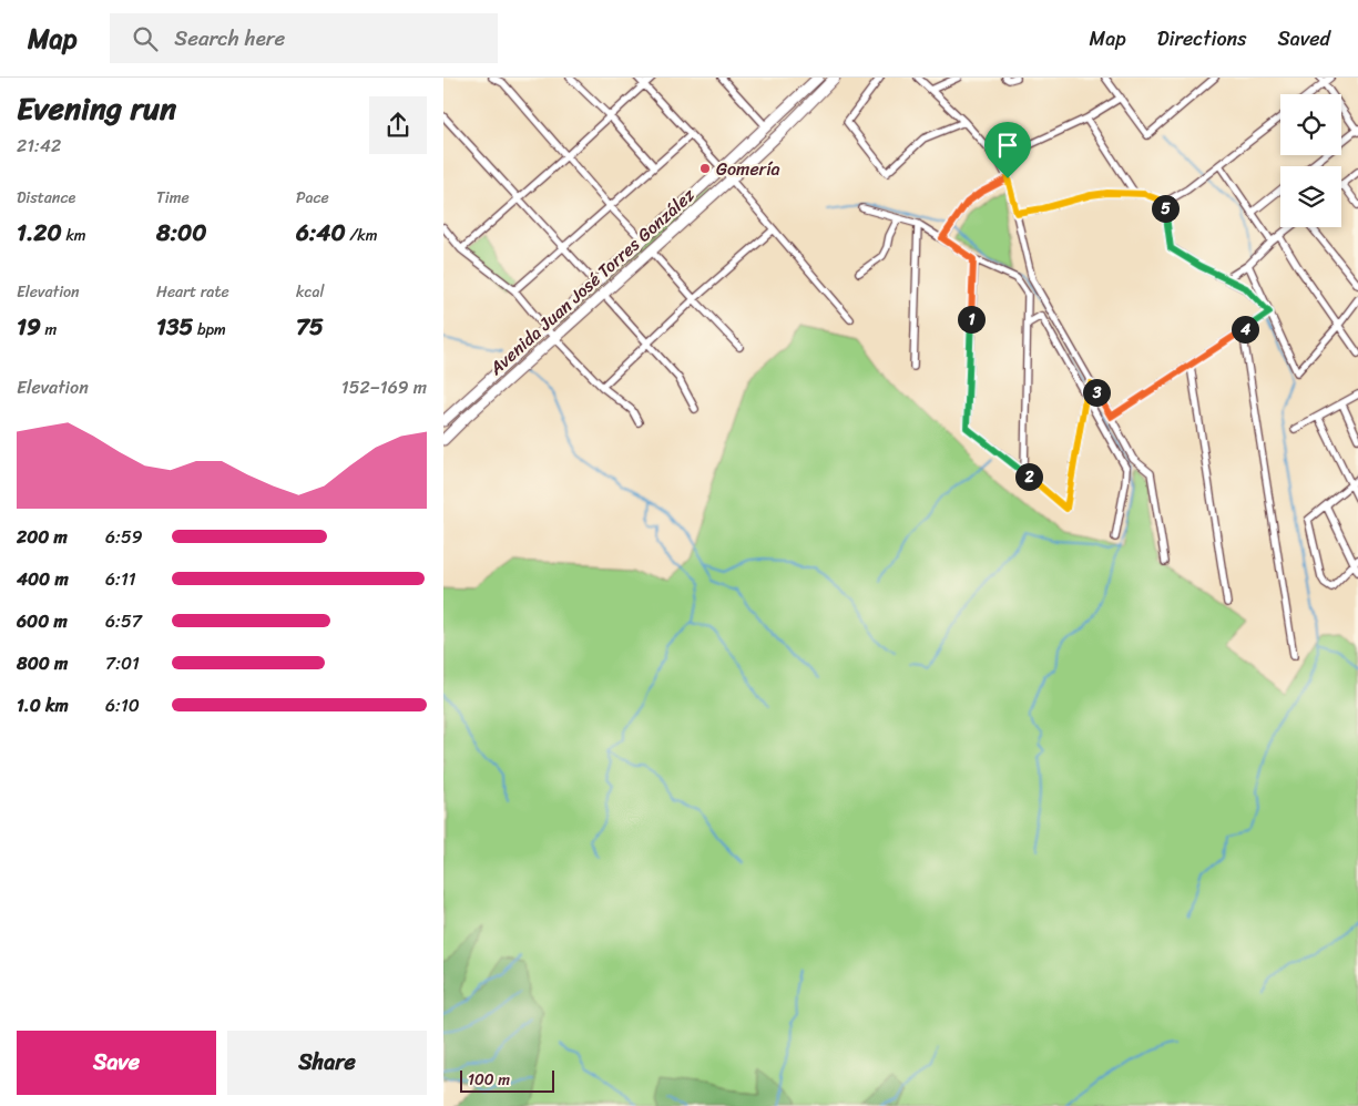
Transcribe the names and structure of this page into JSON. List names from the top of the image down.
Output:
{
  "streets": {
    "main road": ["Avenida Juan José Torres González"]
  },
  "places": ["Gomería"],
  "scale_bar": "100 m",
  "page": {
    "header": "Map",
    "search": "Search here",
    "nav": ["Map", "Directions", "Saved"],
    "heading": ["Evening run", "21:42"],
    "stats": [
      ["Distance", "1.20 km"],
      ["Time", "8:00"],
      ["Pace", "6:40 /km"],
      ["Elevation", "19 m"],
      ["Heart rate", "135 bpm"],
      ["kcal", "75"]
    ],
    "pins": [
      "5",
      "1",
      "4",
      "3",
      "2"
    ],
    "chart": ["Elevation", "152–169 m"],
    "list": [
      {
        "name": "200 m",
        "note": "6:59"
      },
      {
        "name": "400 m",
        "note": "6:11"
      },
      {
        "name": "600 m",
        "note": "6:57"
      },
      {
        "name": "800 m",
        "note": "7:01"
      },
      {
        "name": "1.0 km",
        "note": "6:10"
      }
    ],
    "buttons": ["Save", "Share"],
    "scale": "100 m"
  }
}
